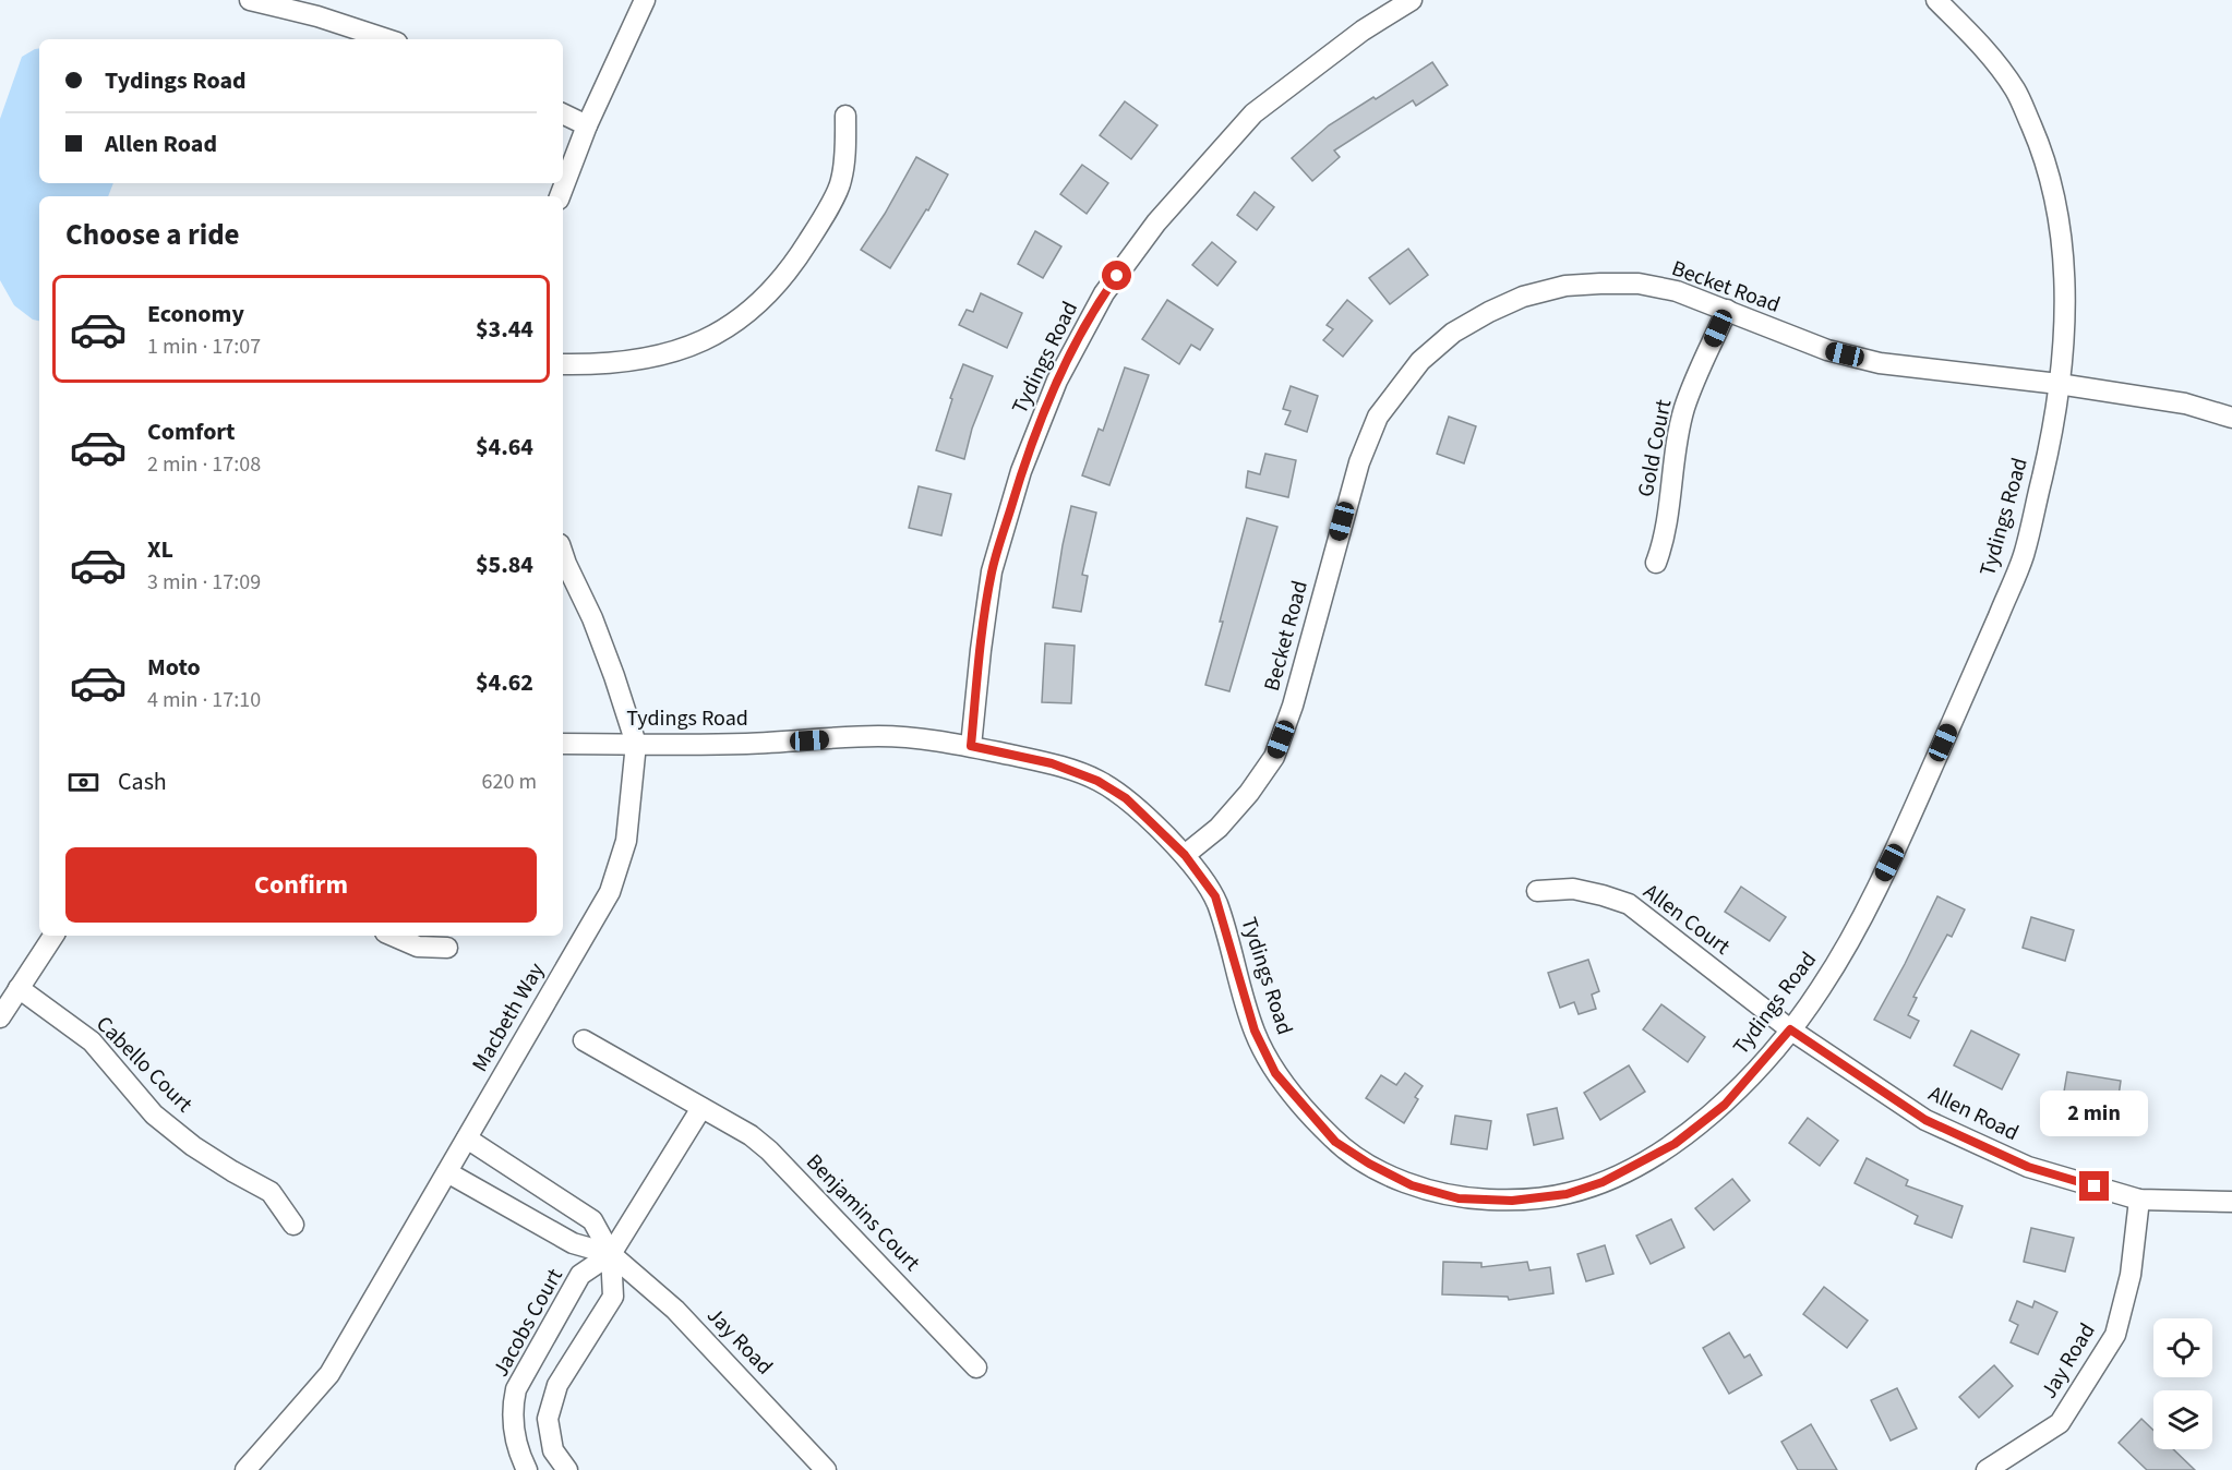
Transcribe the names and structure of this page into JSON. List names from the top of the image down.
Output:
{
  "streets": {
    "street": [
      "Becket Road",
      "Tydings Road",
      "Gold Court",
      "Allen Court",
      "Macbeth Way",
      "Cabello Court",
      "Allen Road",
      "Benjamins Court",
      "Jacobs Court",
      "Jay Road"
    ]
  },
  "crossings": [
    ["Becket Road", "Tydings Road"],
    ["Becket Road", "Gold Court"],
    ["Tydings Road", "Allen Court"],
    ["Tydings Road", "Macbeth Way"],
    ["Tydings Road", "Allen Road"],
    ["Allen Court", "Allen Road"],
    ["Macbeth Way", "Jay Road"],
    ["Allen Road", "Jay Road"],
    ["Jacobs Court", "Jay Road"]
  ],
  "page": {
    "banner": ["Tydings Road", "Allen Road"],
    "heading": "Choose a ride",
    "list": [
      {
        "name": "Economy",
        "note": "1 min · 17:07",
        "value": "$3.44"
      },
      {
        "name": "Comfort",
        "note": "2 min · 17:08",
        "value": "$4.64"
      },
      {
        "name": "XL",
        "note": "3 min · 17:09",
        "value": "$5.84"
      },
      {
        "name": "Moto",
        "note": "4 min · 17:10",
        "value": "$4.62"
      }
    ],
    "pay": ["Cash", "620 m"],
    "buttons": "Confirm",
    "bubble": "2 min"
  }
}
